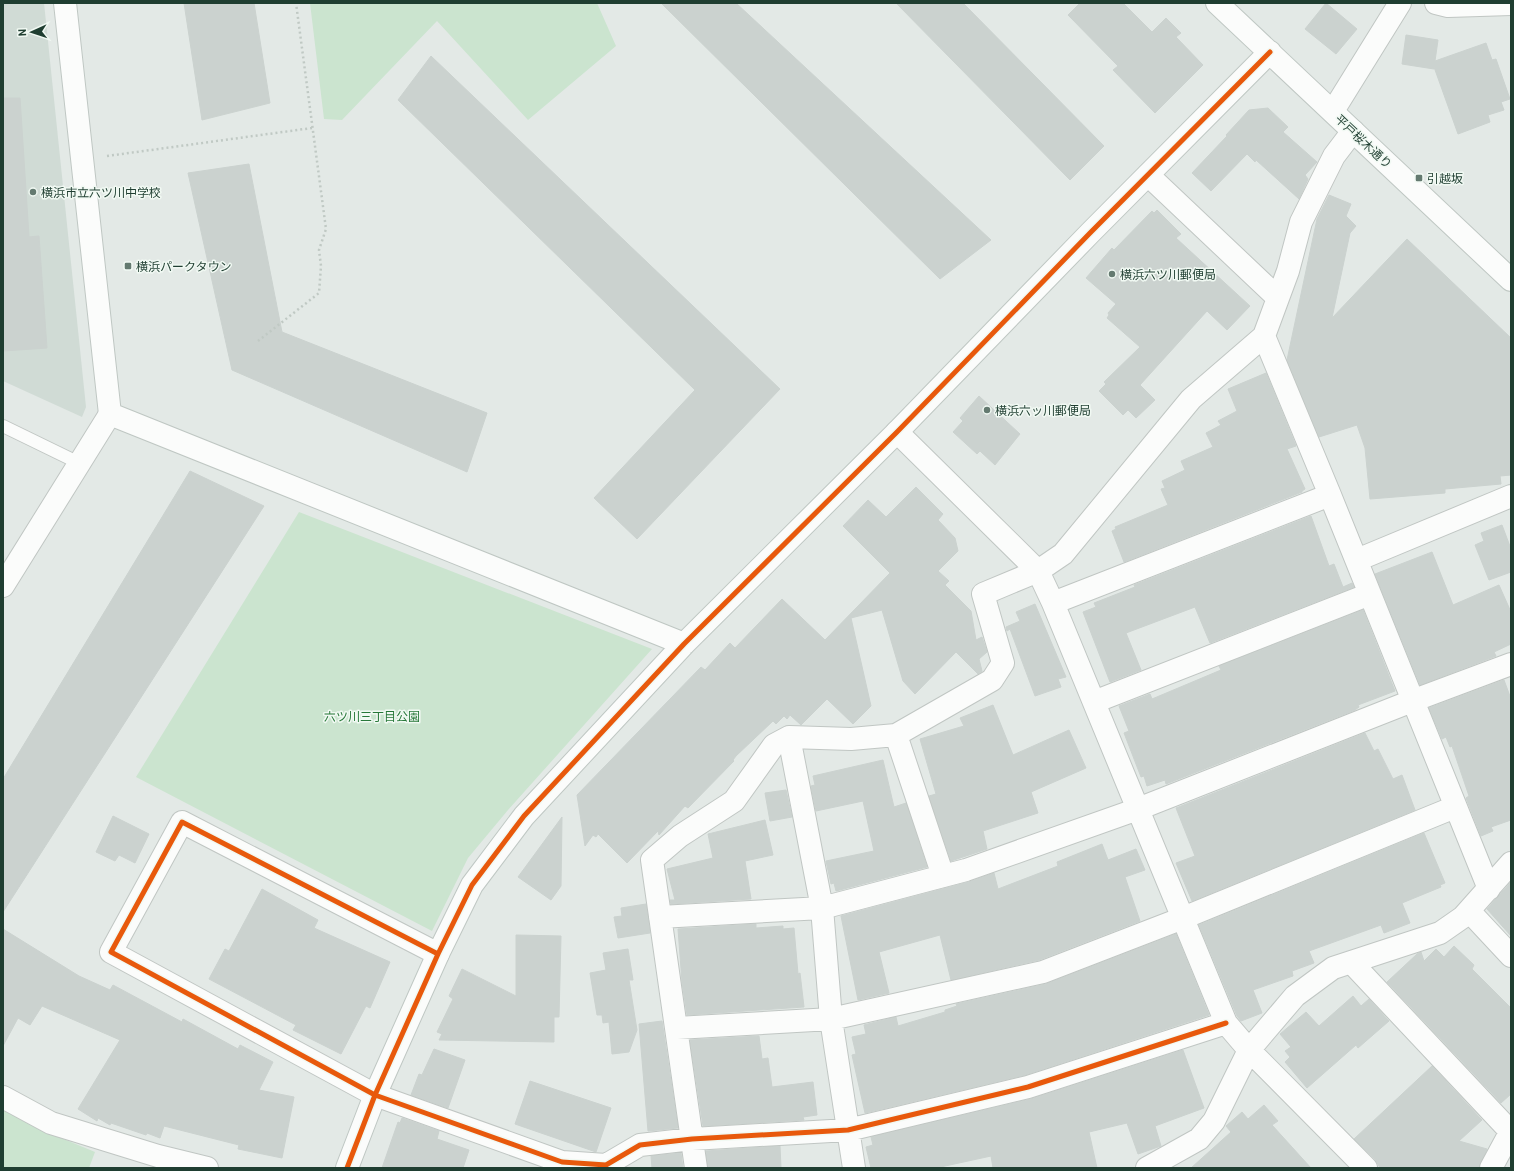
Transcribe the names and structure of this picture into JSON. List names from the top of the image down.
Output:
{
  "streets": {
    "street": ["平戸桜木通り"]
  },
  "parks": ["六ツ川三丁目公園"],
  "places": {
    "transit": ["引越坂", "横浜パークタウン"],
    "other": ["横浜市立六ツ川中学校", "横浜六ツ川郵便局", "横浜六ッ川郵便局"]
  },
  "north": "left"
}
